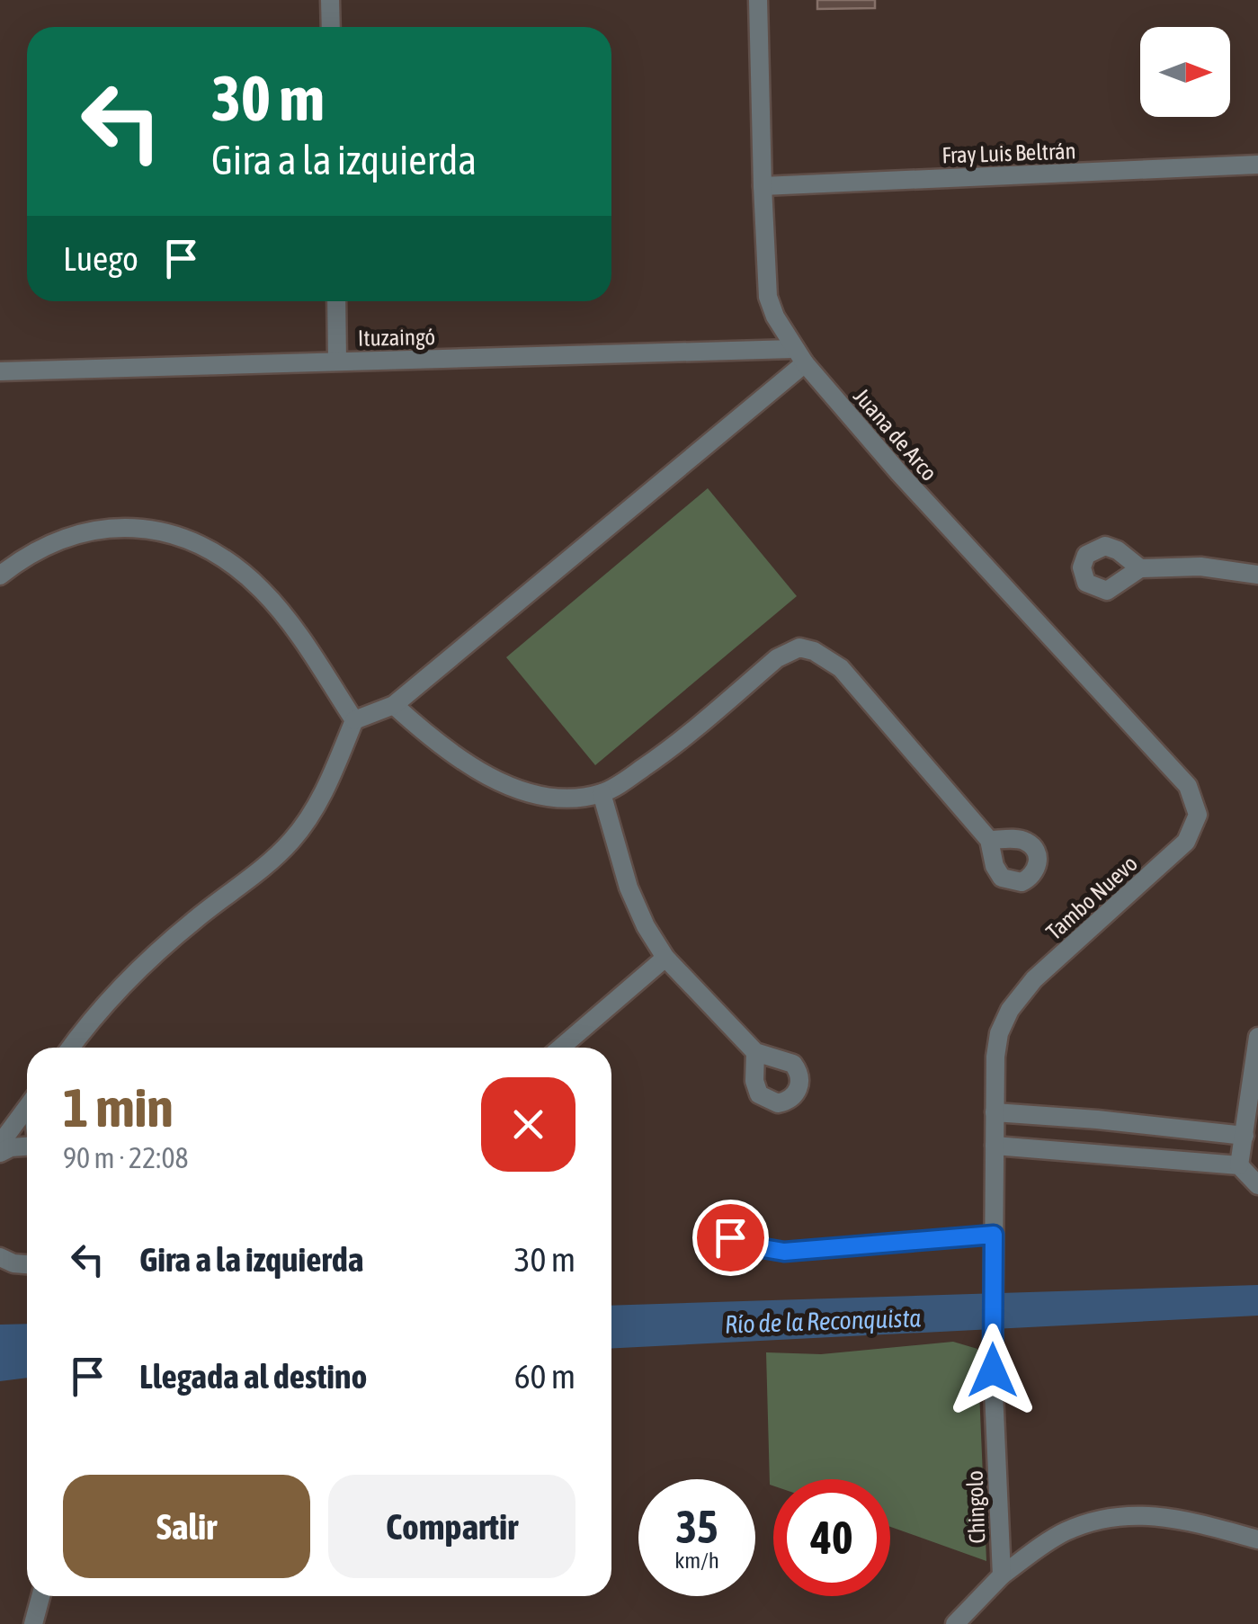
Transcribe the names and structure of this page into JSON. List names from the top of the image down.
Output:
{
  "streets": {
    "street": [
      "Fray Luis Beltrán",
      "Ituzaingó",
      "Juana de Arco",
      "Tambo Nuevo",
      "Chingolo"
    ]
  },
  "crossings": [
    ["Fray Luis Beltrán", "Juana de Arco"],
    ["Ituzaingó", "Juana de Arco"],
    ["Juana de Arco", "Tambo Nuevo"]
  ],
  "water": ["Río de la Reconquista"],
  "north": "right",
  "page": {
    "turn": ["30 m", "Gira a la izquierda"],
    "then": "Luego",
    "heading": ["1 min", "90 m · 22:08"],
    "list": [
      {
        "name": "Gira a la izquierda",
        "value": "30 m"
      },
      {
        "name": "Llegada al destino",
        "value": "60 m"
      }
    ],
    "buttons": ["Salir", "Compartir"],
    "speed": "35 km/h",
    "limit": "40"
  }
}
